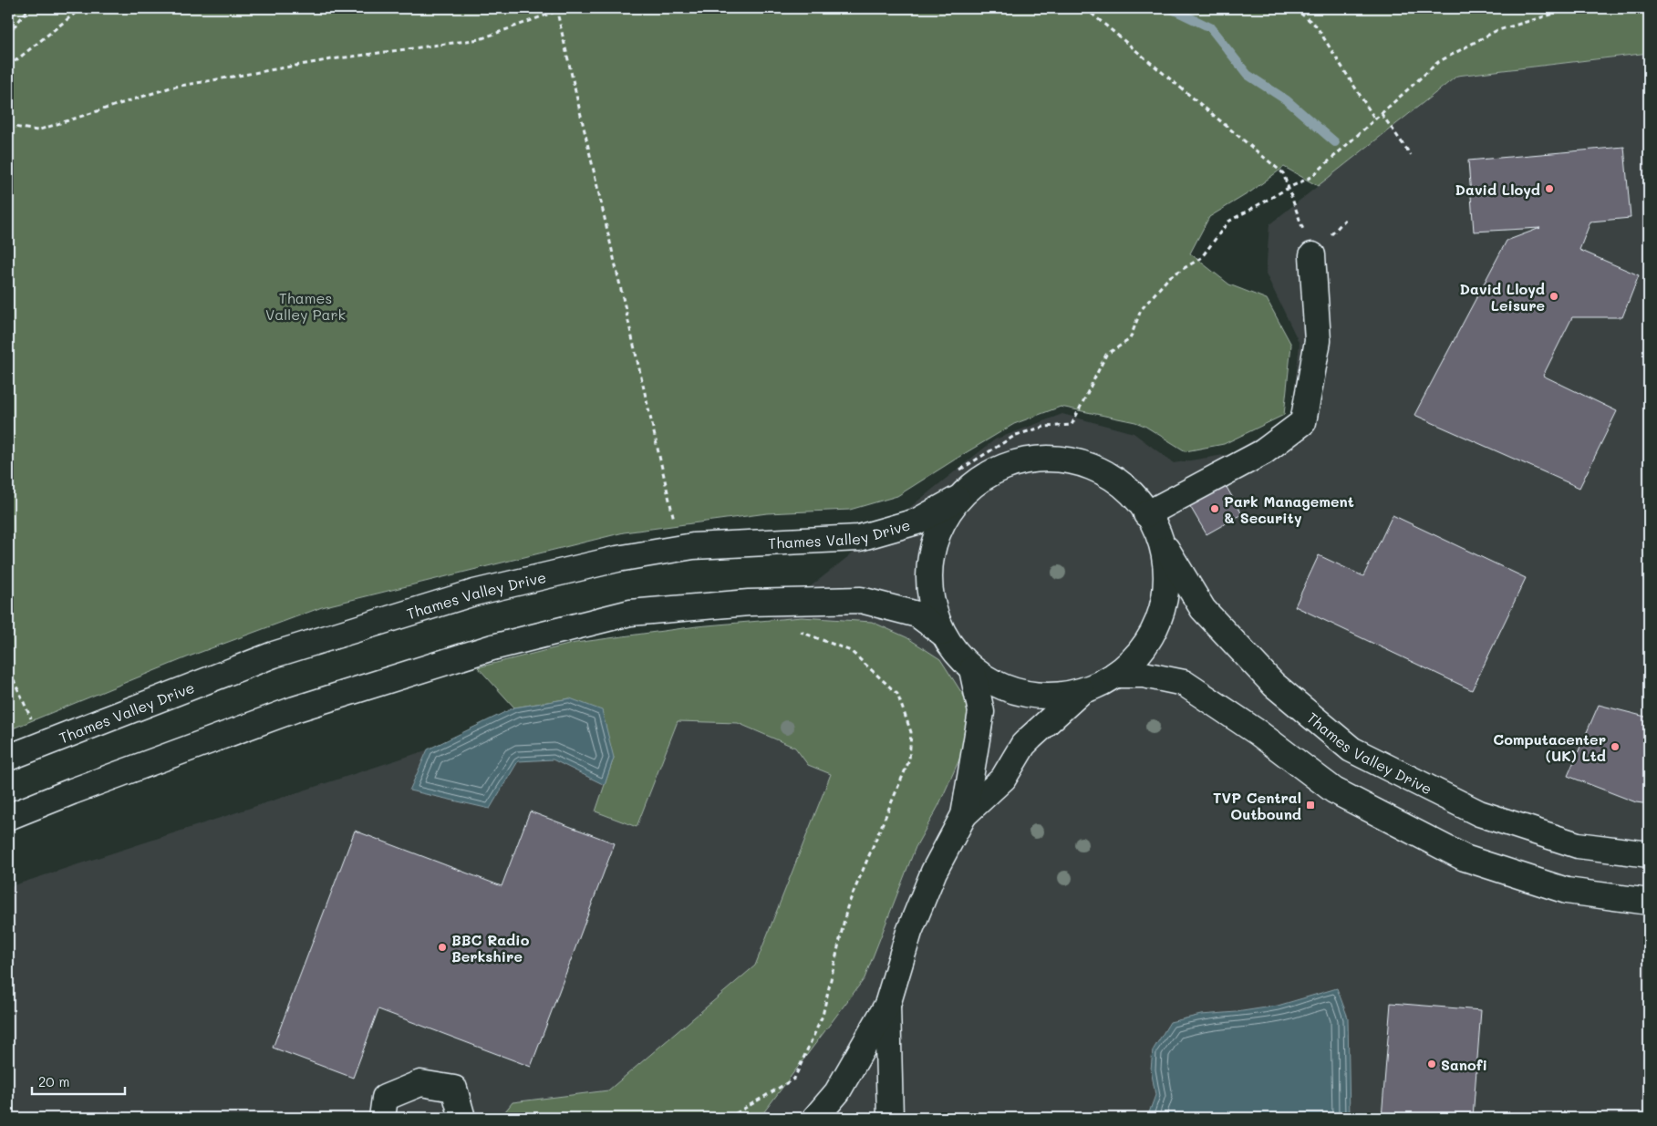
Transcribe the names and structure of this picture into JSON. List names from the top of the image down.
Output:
{
  "streets": {
    "street": ["Thames Valley Drive"]
  },
  "parks": ["Thames Valley Park"],
  "places": {
    "other": [
      "David Lloyd",
      "David Lloyd Leisure",
      "Park Management & Security",
      "Computacenter (UK) Ltd",
      "BBC Radio Berkshire",
      "Sanofi"
    ],
    "transit": ["TVP Central Outbound"]
  },
  "scale_bar": "20 m"
}
